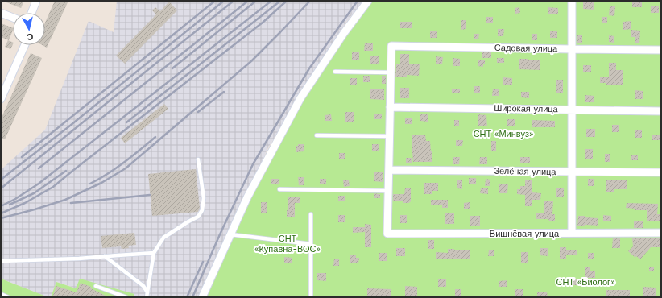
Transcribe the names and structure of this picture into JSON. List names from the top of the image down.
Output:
{
  "streets": {
    "street": [
      "Садовая улица",
      "Широкая улица",
      "Зелёная улица",
      "Вишнёвая улица"
    ]
  },
  "parks": ["СНТ «Минвуз»", "СНТ «Купавна-ВОС»", "СНТ «Биолог»"],
  "north": "bottom"
}
